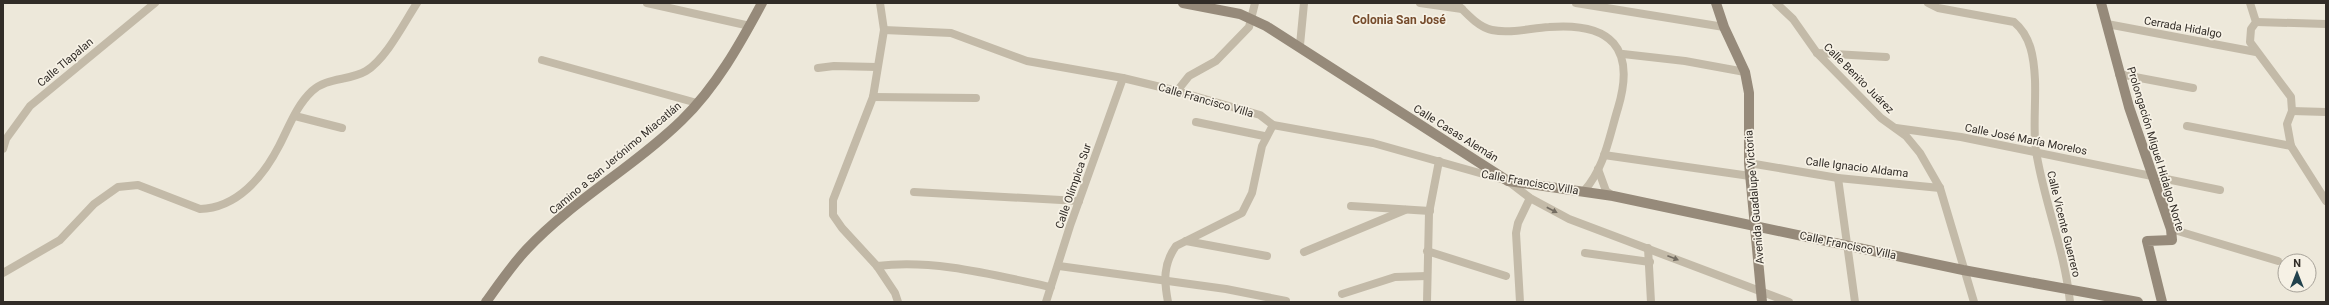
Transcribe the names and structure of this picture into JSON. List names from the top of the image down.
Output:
{
  "streets": {
    "street": [
      "Cerrada Hidalgo",
      "Calle Tlapalan",
      "Calle Benito Juárez",
      "Calle Francisco Villa",
      "Calle Casas Alemán",
      "Calle José María Morelos",
      "Prolongación Miguel Hidalgo Norte",
      "Camino a San Jerónimo Miacatlán",
      "Calle Ignacio Aldama",
      "Calle Olímpica Sur",
      "Avenida Guadalupe Victoria",
      "Calle Vicente Guerrero"
    ]
  },
  "crossings": [
    ["Cerrada Hidalgo", "Prolongación Miguel Hidalgo Norte"],
    ["Calle Benito Juárez", "Calle Francisco Villa"],
    ["Calle Benito Juárez", "Calle José María Morelos"],
    ["Calle Benito Juárez", "Calle Ignacio Aldama"],
    ["Calle Francisco Villa", "Calle Casas Alemán"],
    ["Calle Francisco Villa", "Calle Olímpica Sur"],
    ["Calle Francisco Villa", "Avenida Guadalupe Victoria"],
    ["Calle Francisco Villa", "Calle Vicente Guerrero"],
    ["Calle Casas Alemán", "Avenida Guadalupe Victoria"],
    ["Calle José María Morelos", "Prolongación Miguel Hidalgo Norte"],
    ["Calle José María Morelos", "Calle Vicente Guerrero"],
    ["Calle Ignacio Aldama", "Avenida Guadalupe Victoria"]
  ],
  "one_way": ["Calle Casas Alemán"],
  "districts": ["Colonia San José"],
  "north": "top"
}
